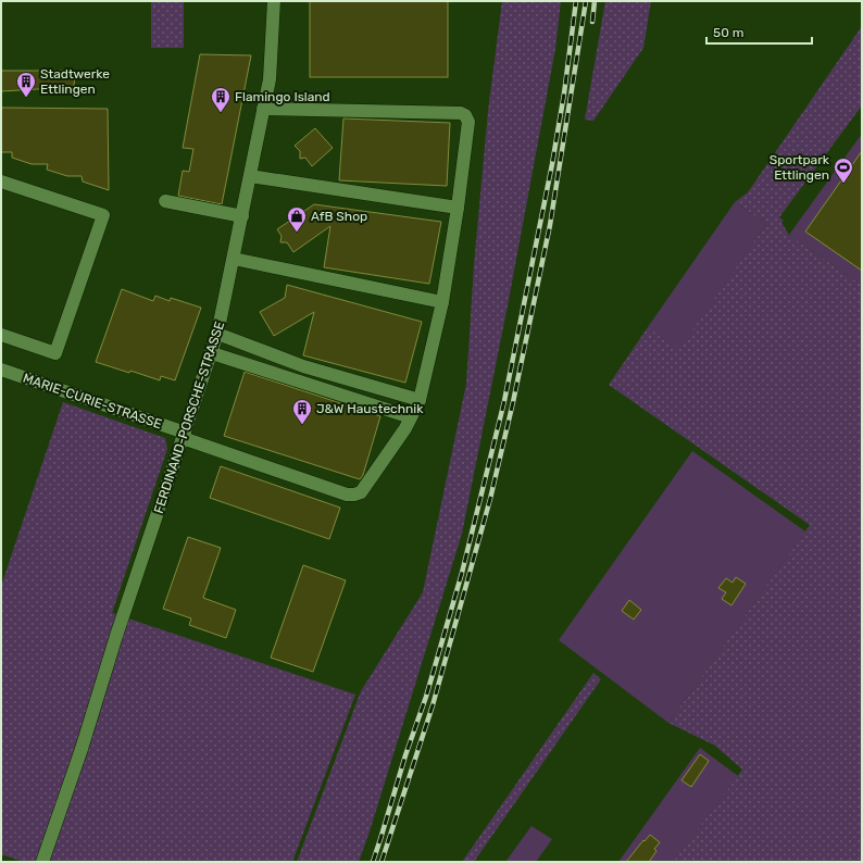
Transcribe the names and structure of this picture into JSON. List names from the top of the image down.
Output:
{
  "streets": {
    "street": ["MARIE-CURIE-STRASSE", "FERDINAND-PORSCHE-STRASSE"]
  },
  "crossings": [
    ["MARIE-CURIE-STRASSE", "FERDINAND-PORSCHE-STRASSE"]
  ],
  "places": {
    "building": ["Stadtwerke Ettlingen", "Flamingo Island", "J&W Haustechnik"],
    "sports": ["Sportpark Ettlingen"],
    "shop": ["AfB Shop"]
  },
  "scale_bar": "50 m"
}
